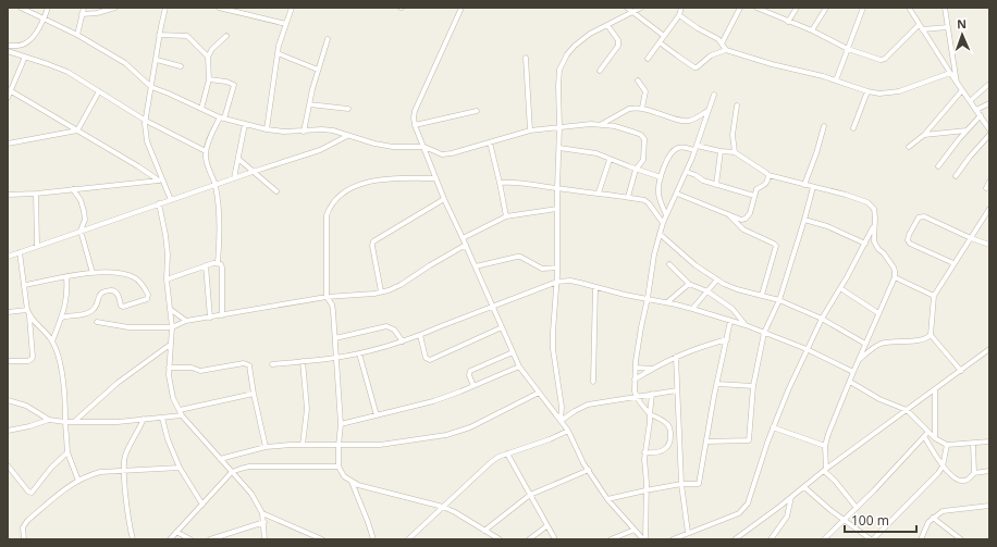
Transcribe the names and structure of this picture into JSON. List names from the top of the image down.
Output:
{
  "scale_bar": "100 m",
  "north": "top"
}
